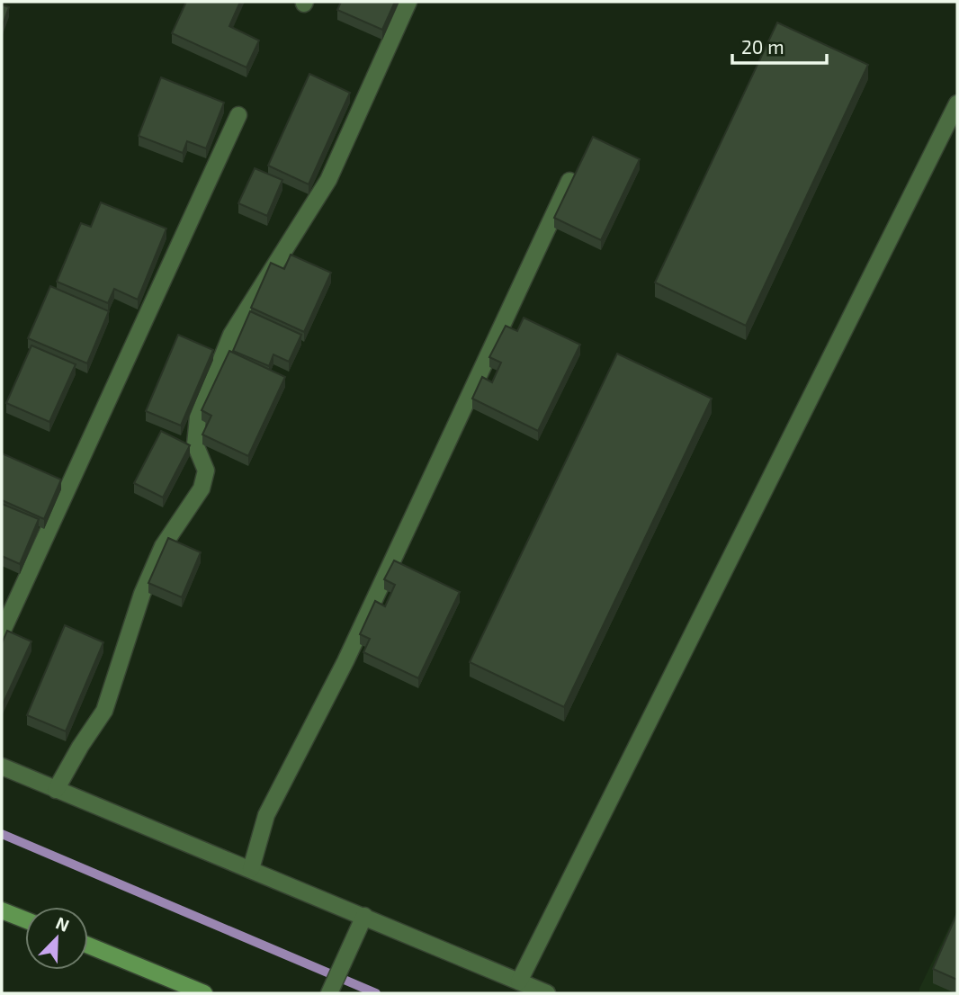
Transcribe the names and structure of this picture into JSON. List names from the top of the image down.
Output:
{
  "scale_bar": "20 m",
  "north": "top right"
}
